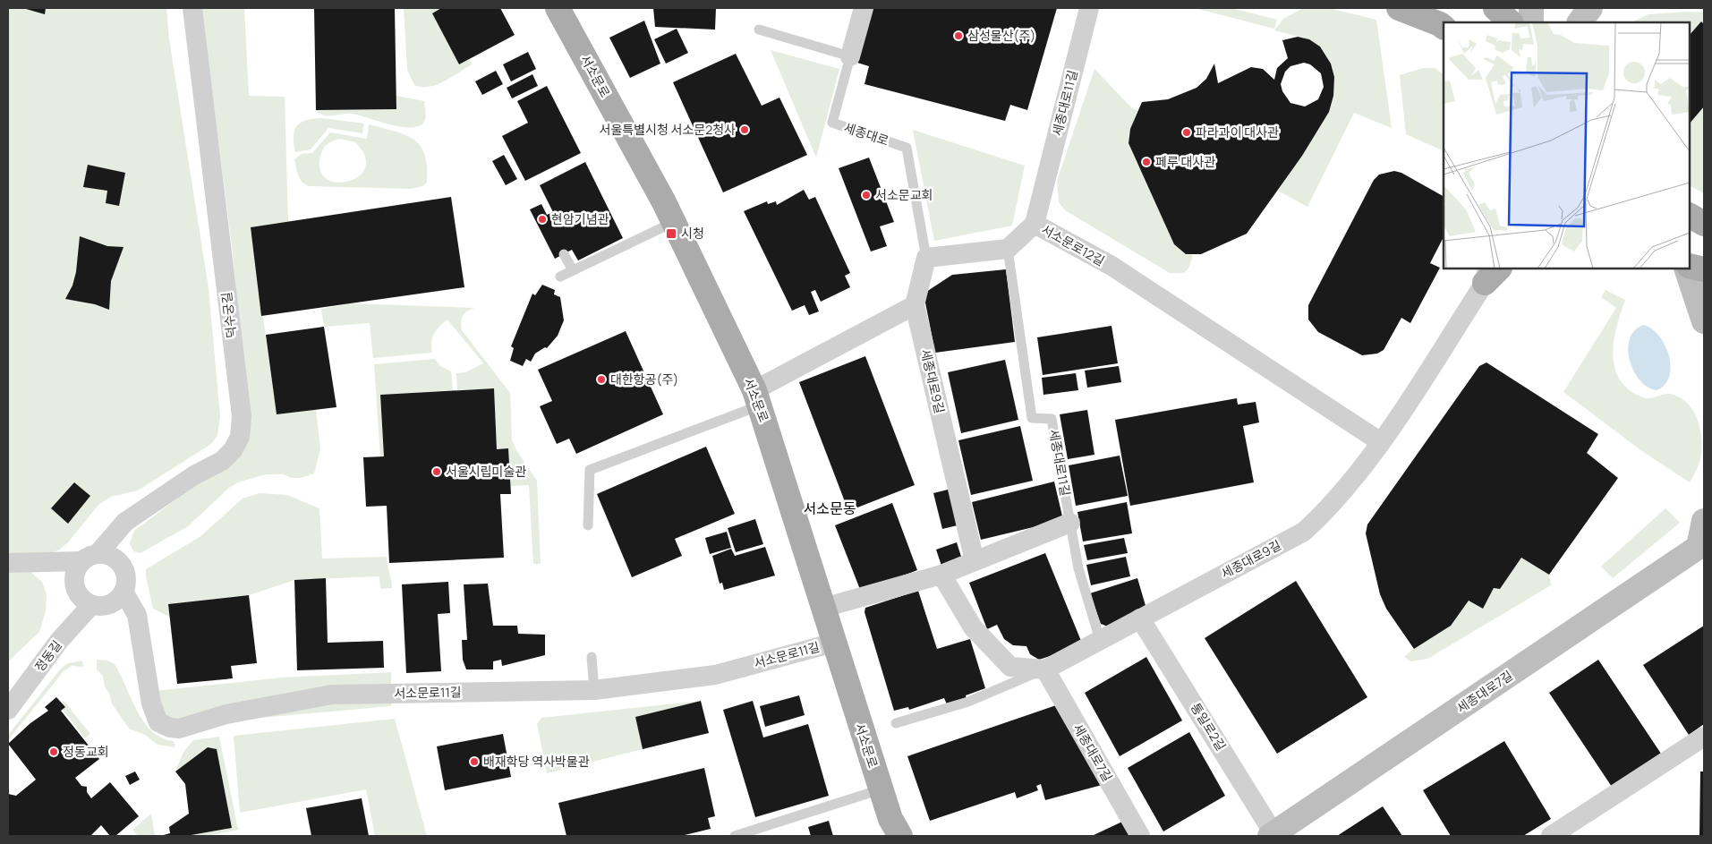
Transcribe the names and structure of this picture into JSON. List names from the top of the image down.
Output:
{
  "streets": {
    "main road": ["서소문로"],
    "street": [
      "세종대로11길",
      "세종대로",
      "서소문로12길",
      "덕수궁길",
      "세종대로9길",
      "서소문로11길",
      "정동길",
      "세종대로7길",
      "통일로2길"
    ]
  },
  "crossings": [
    ["서소문로", "서소문로11길"],
    ["세종대로11길", "서소문로12길"],
    ["세종대로11길", "세종대로9길"],
    ["서소문로12길", "세종대로9길"],
    ["덕수궁길", "서소문로11길"],
    ["덕수궁길", "정동길"],
    ["세종대로9길", "세종대로7길"],
    ["세종대로9길", "통일로2길"],
    ["서소문로11길", "정동길"],
    ["세종대로7길", "통일로2길"]
  ],
  "districts": ["서소문동"],
  "places": {
    "other": [
      "삼성물산(주)",
      "서울특별시청 서소문2청사",
      "파라과이 대사관",
      "페루 대사관",
      "서소문교회",
      "현암기념관",
      "대한항공(주)",
      "서울시립미술관",
      "정동교회",
      "배재학당 역사박물관"
    ],
    "transit": ["시청"]
  }
}
